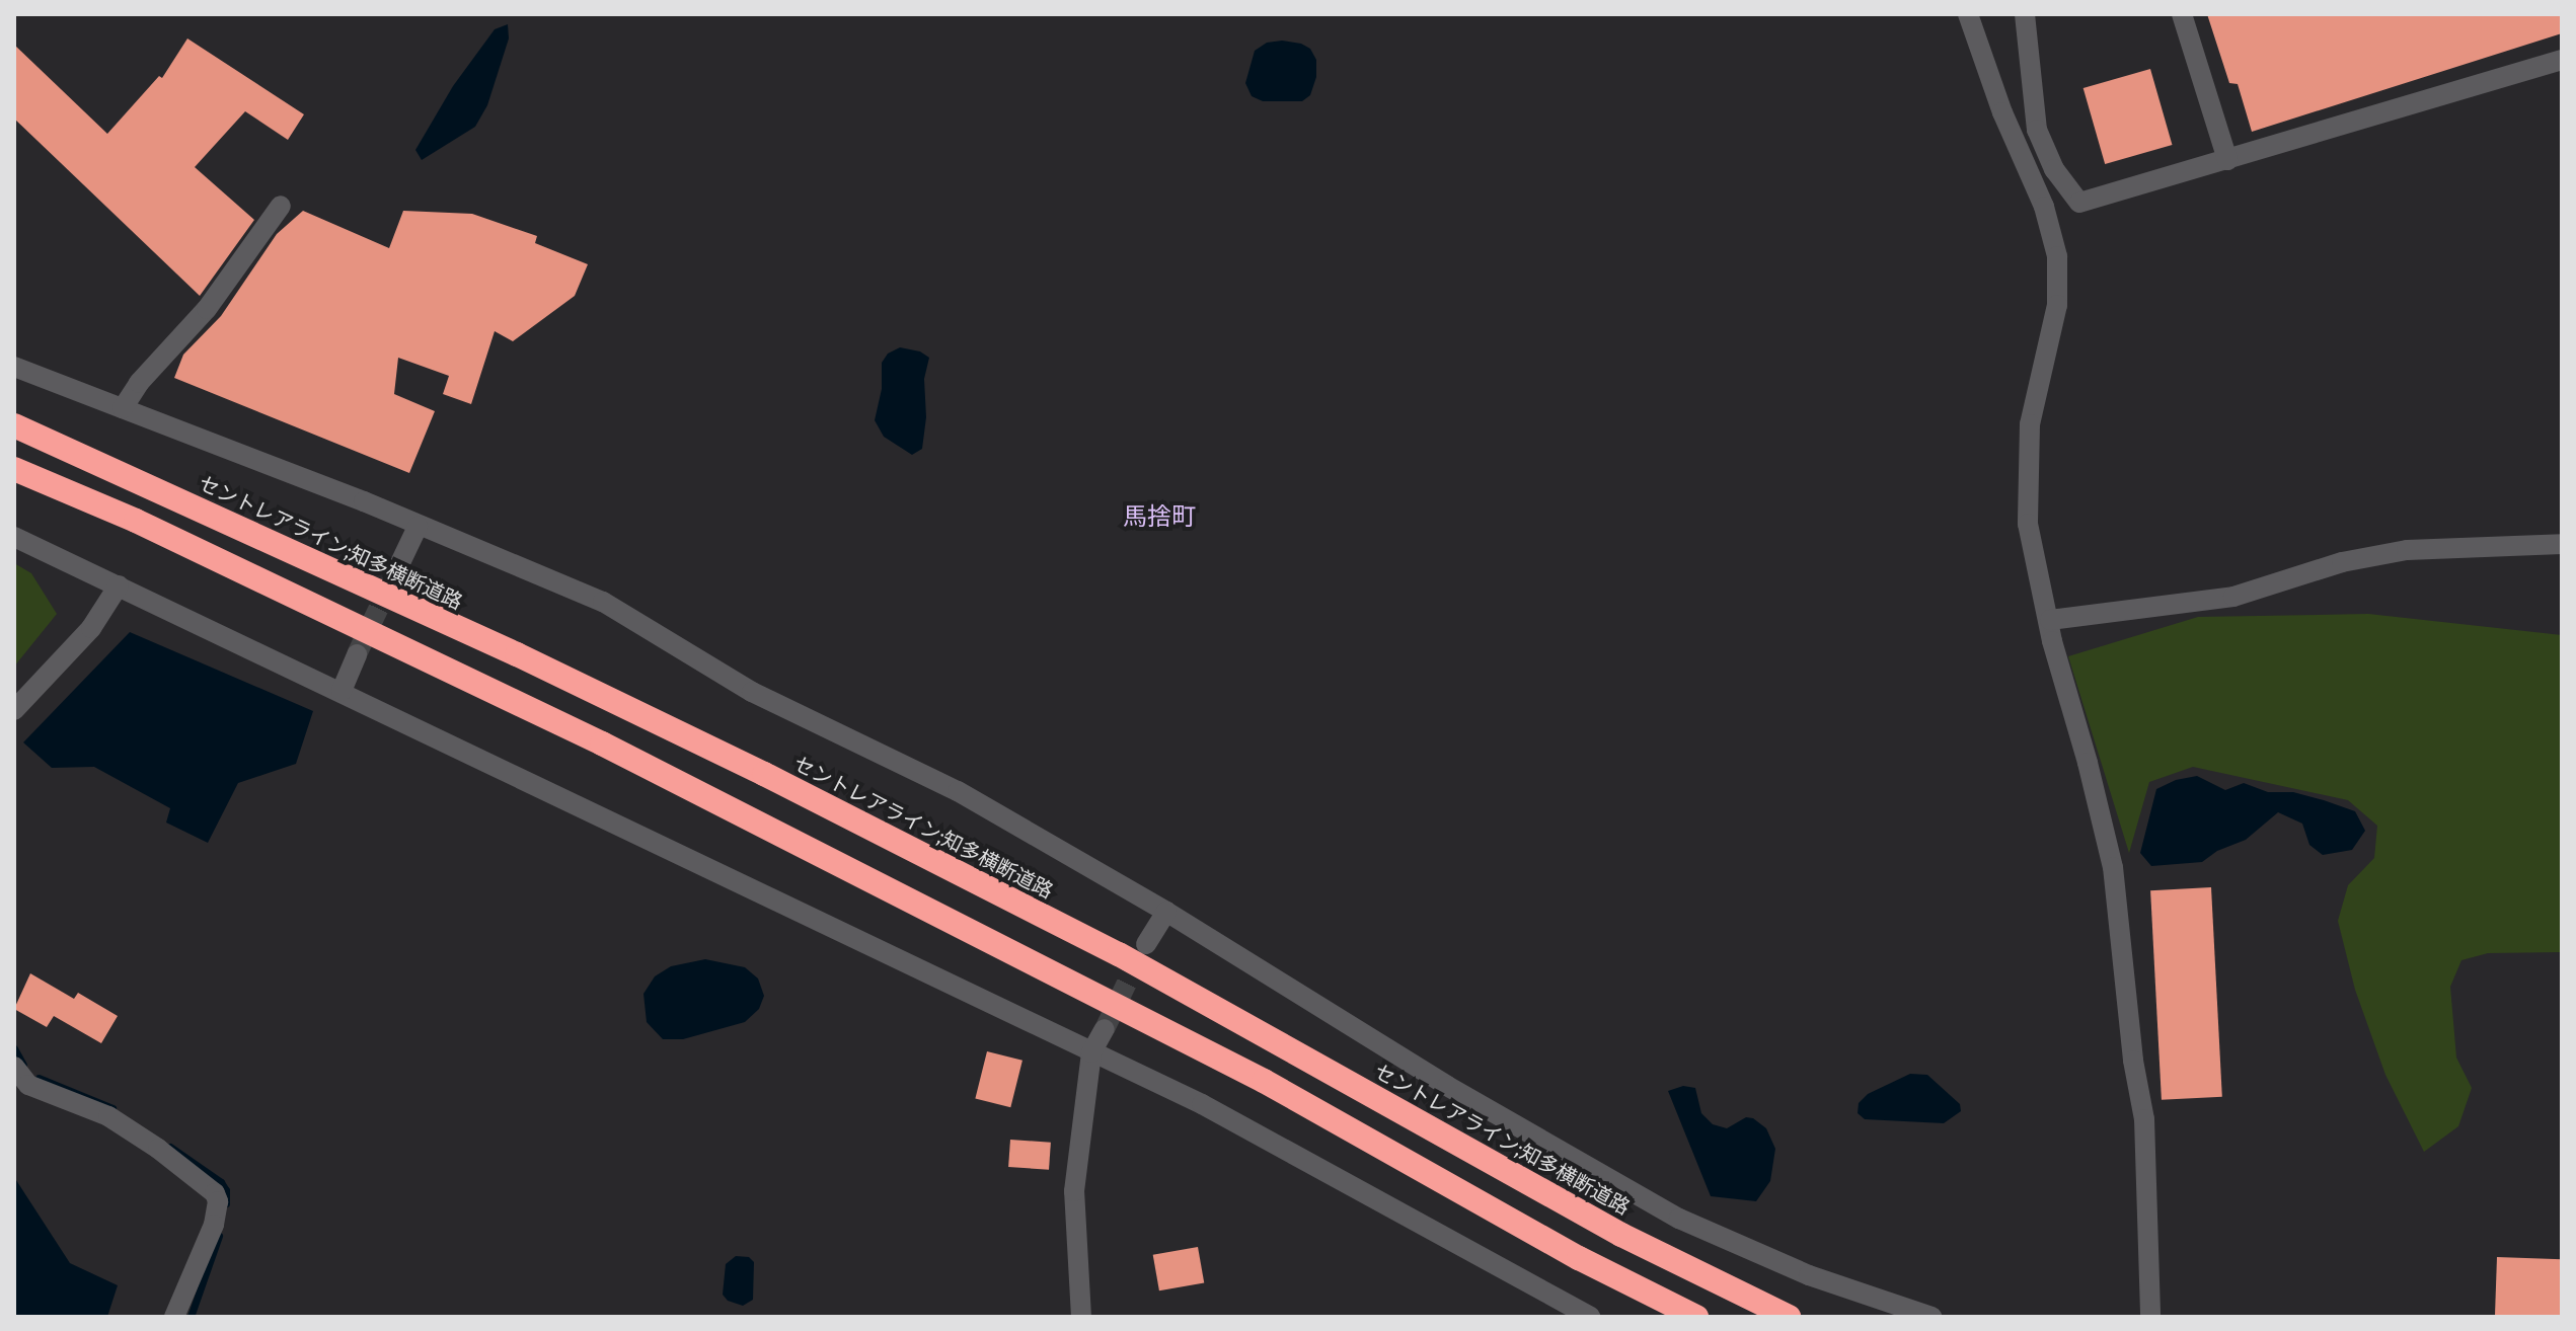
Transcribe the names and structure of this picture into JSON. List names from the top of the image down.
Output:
{
  "streets": {
    "highway": ["セントレアライン;知多横断道路"]
  },
  "districts": ["馬捨町"]
}
